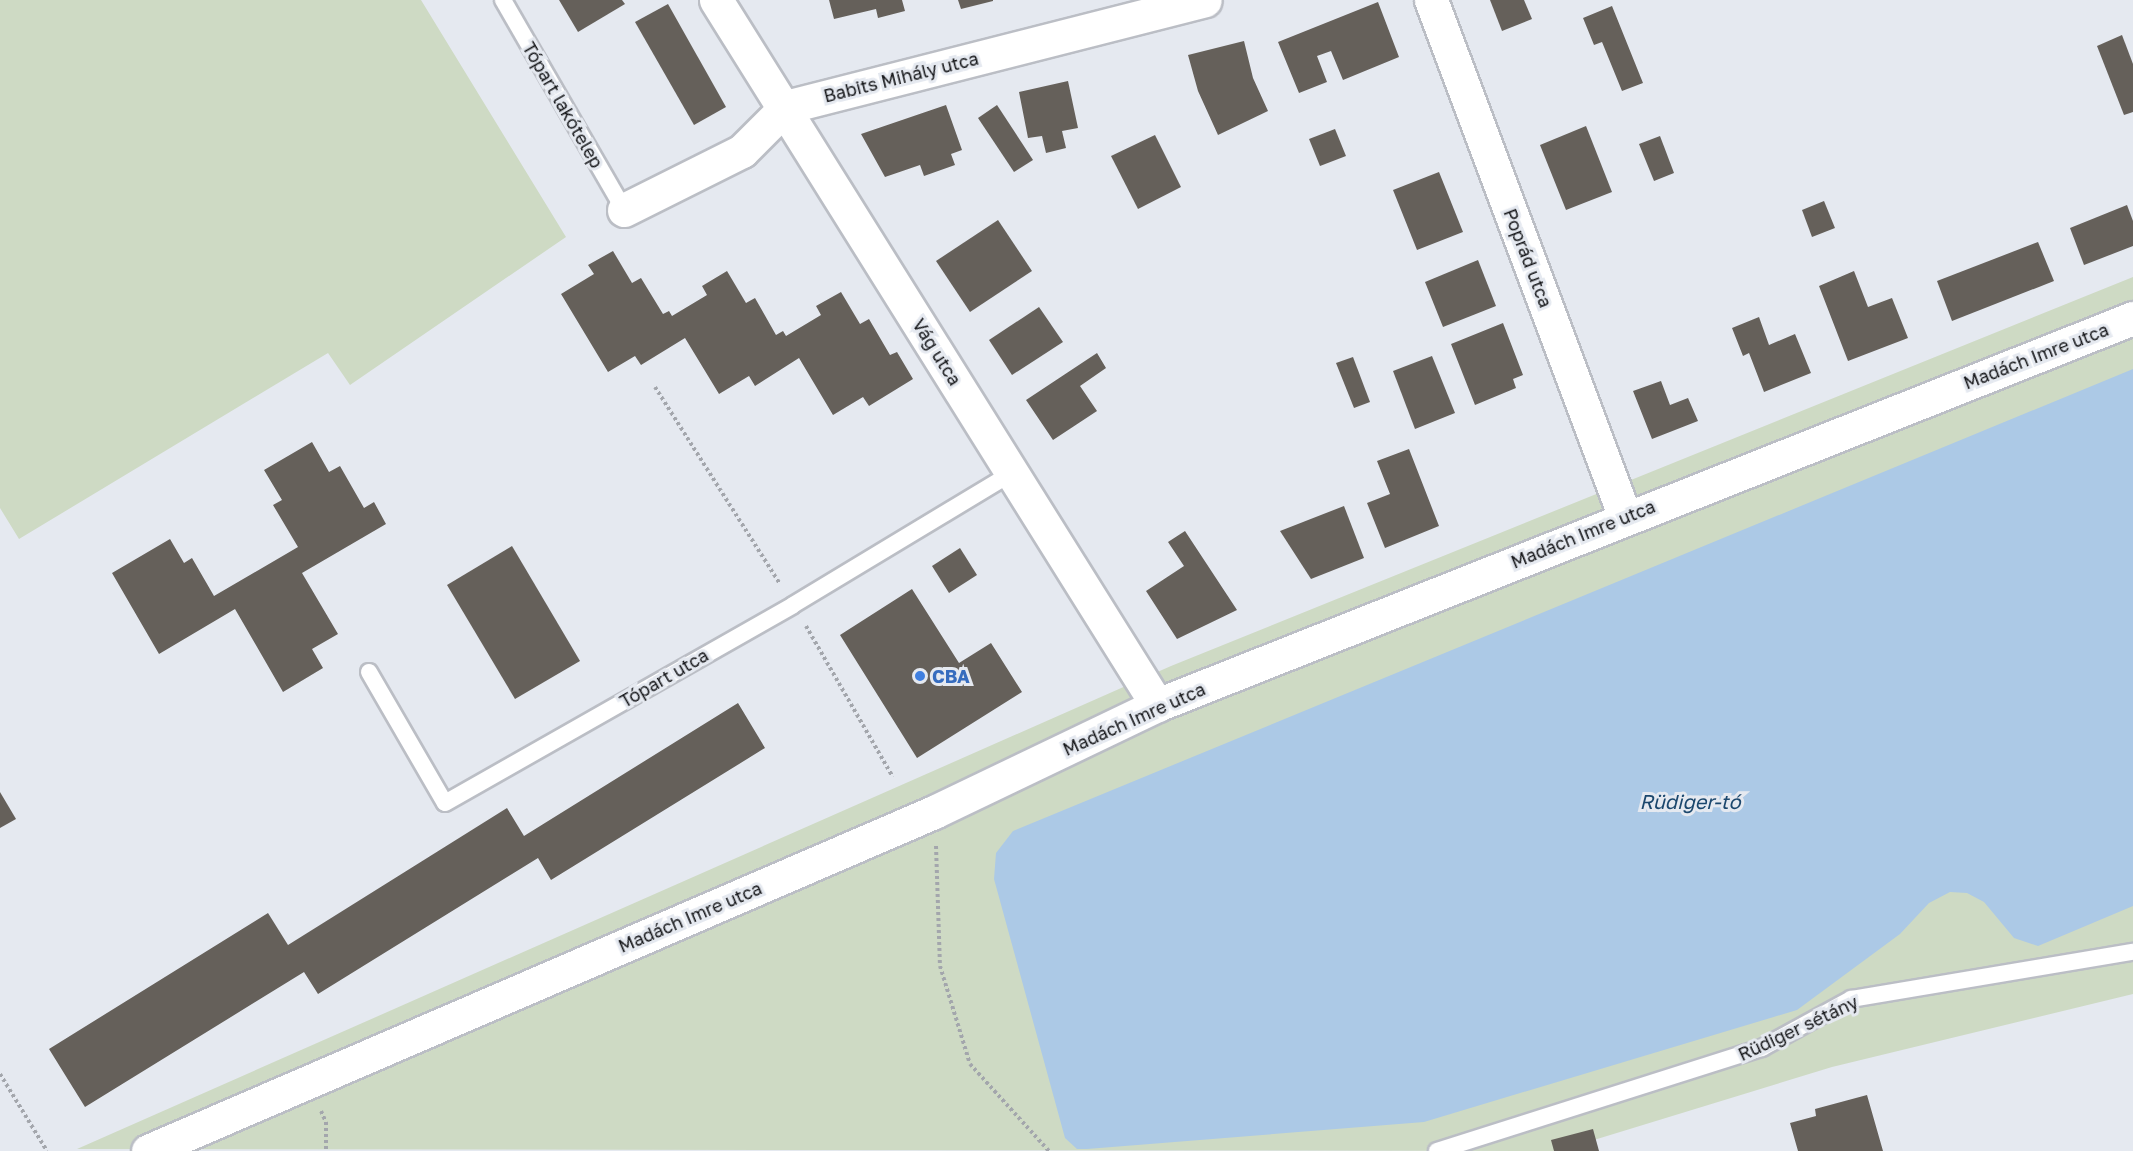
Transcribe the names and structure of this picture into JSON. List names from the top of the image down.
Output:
{
  "streets": {
    "street": [
      "Babits Mihály utca",
      "Poprád utca",
      "Vág utca",
      "Madách Imre utca"
    ],
    "lane": ["Tópart lakótelep", "Tópart utca", "Rüdiger sétány"]
  },
  "crossings": [
    ["Babits Mihály utca", "Vág utca"],
    ["Poprád utca", "Madách Imre utca"],
    ["Vág utca", "Madách Imre utca"],
    ["Vág utca", "Tópart utca"]
  ],
  "water": ["Rüdiger-tó"],
  "places": ["CBA"]
}
